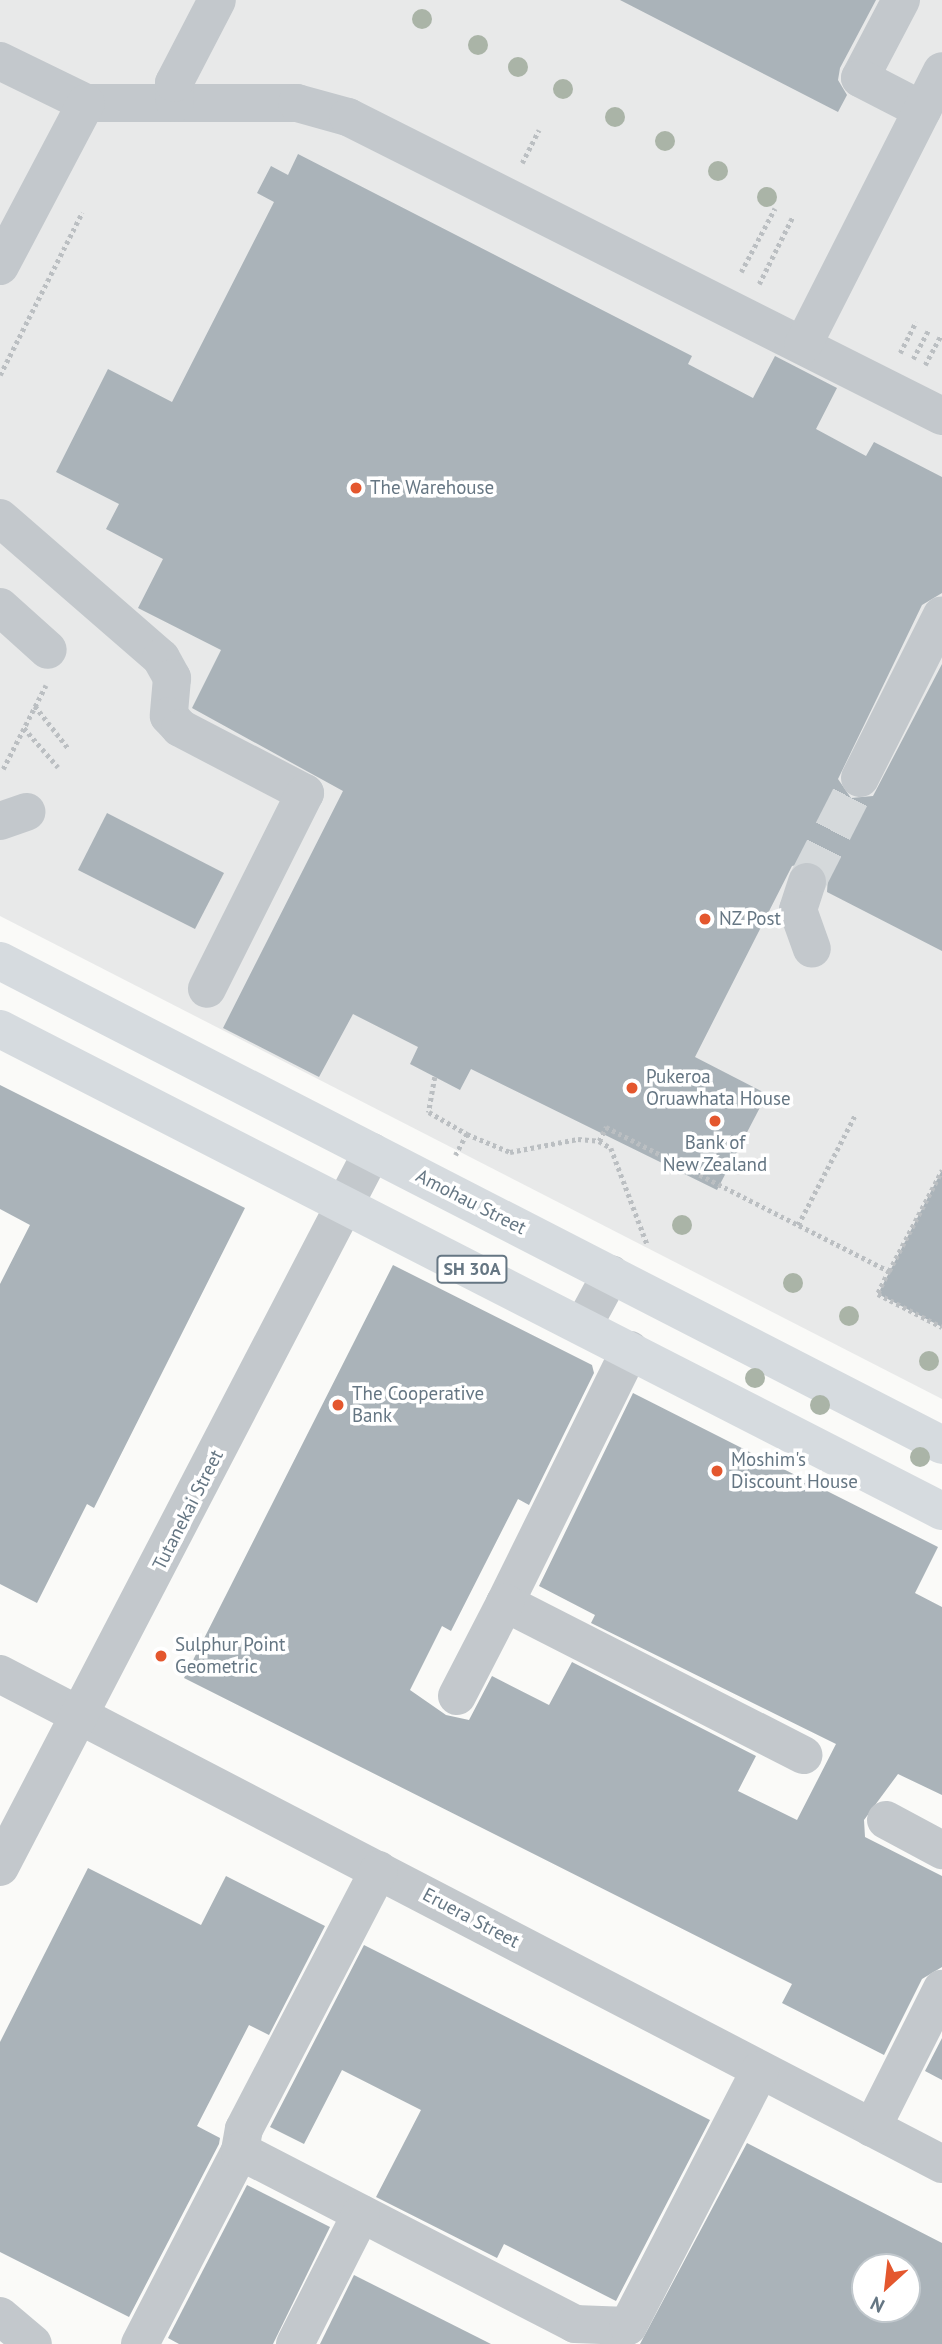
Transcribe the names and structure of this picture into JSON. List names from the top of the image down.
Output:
{
  "streets": {
    "main road": ["Amohau Street", "SH 30A"],
    "street": ["Tutanekai Street", "Eruera Street"]
  },
  "crossings": [
    ["Amohau Street", "Tutanekai Street"],
    ["SH 30A", "Tutanekai Street"],
    ["Tutanekai Street", "Eruera Street"]
  ],
  "places": [
    "The Warehouse",
    "NZ Post",
    "Pukeroa Oruawhata House",
    "Bank of New Zealand",
    "The Cooperative Bank",
    "Moshim's Discount House",
    "Sulphur Point Geometric"
  ],
  "north": "bottom left"
}
